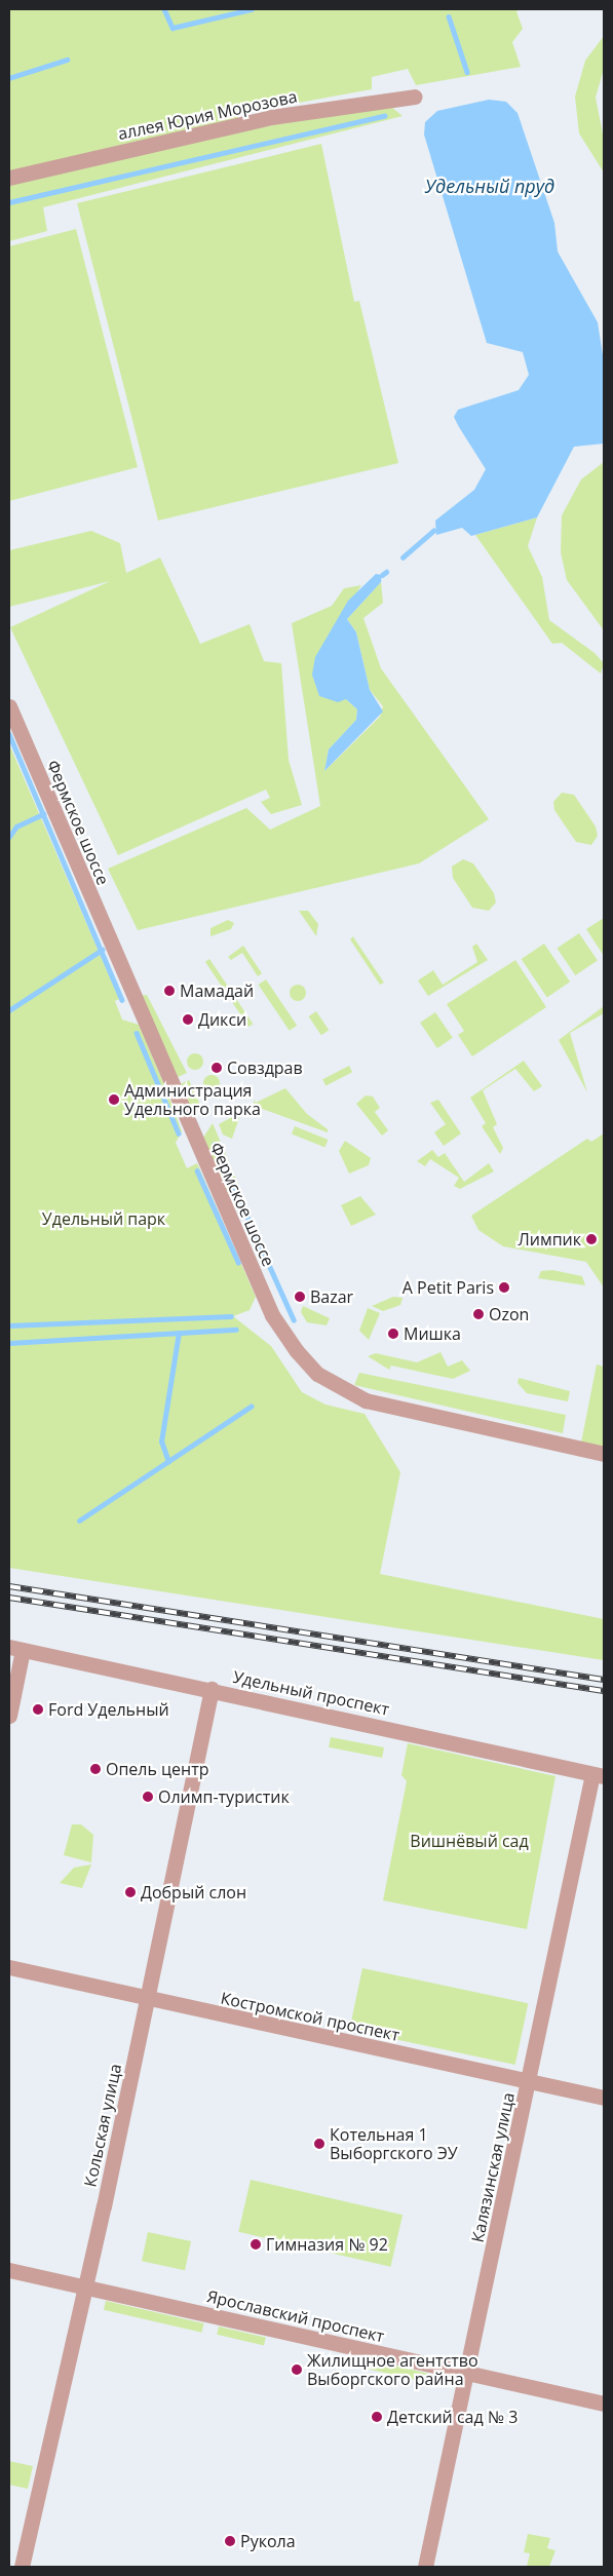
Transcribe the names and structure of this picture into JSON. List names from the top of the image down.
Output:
{
  "streets": {
    "street": [
      "аллея Юрия Морозова",
      "Фермское шоссе",
      "Удельный проспект",
      "Костромской проспект",
      "Кольская улица",
      "Калязинская улица",
      "Ярославский проспект"
    ]
  },
  "crossings": [
    ["Удельный проспект", "Кольская улица"],
    ["Удельный проспект", "Калязинская улица"],
    ["Костромской проспект", "Кольская улица"],
    ["Костромской проспект", "Калязинская улица"],
    ["Кольская улица", "Ярославский проспект"],
    ["Калязинская улица", "Ярославский проспект"]
  ],
  "water": ["Удельный пруд"],
  "parks": ["Удельный парк", "Вишнёвый сад"],
  "places": [
    "Мамадай",
    "Дикси",
    "Совздрав",
    "Администрация Удельного парка",
    "Лимпик",
    "A Petit Paris",
    "Bazar",
    "Ozon",
    "Мишка",
    "Ford Удельный",
    "Опель центр",
    "Олимп-туристик",
    "Добрый слон",
    "Котельная 1 Выборгского ЭУ",
    "Гимназия № 92",
    "Жилищное агентство Выборгского райна",
    "Детский сад № 3",
    "Рукола"
  ]
}
